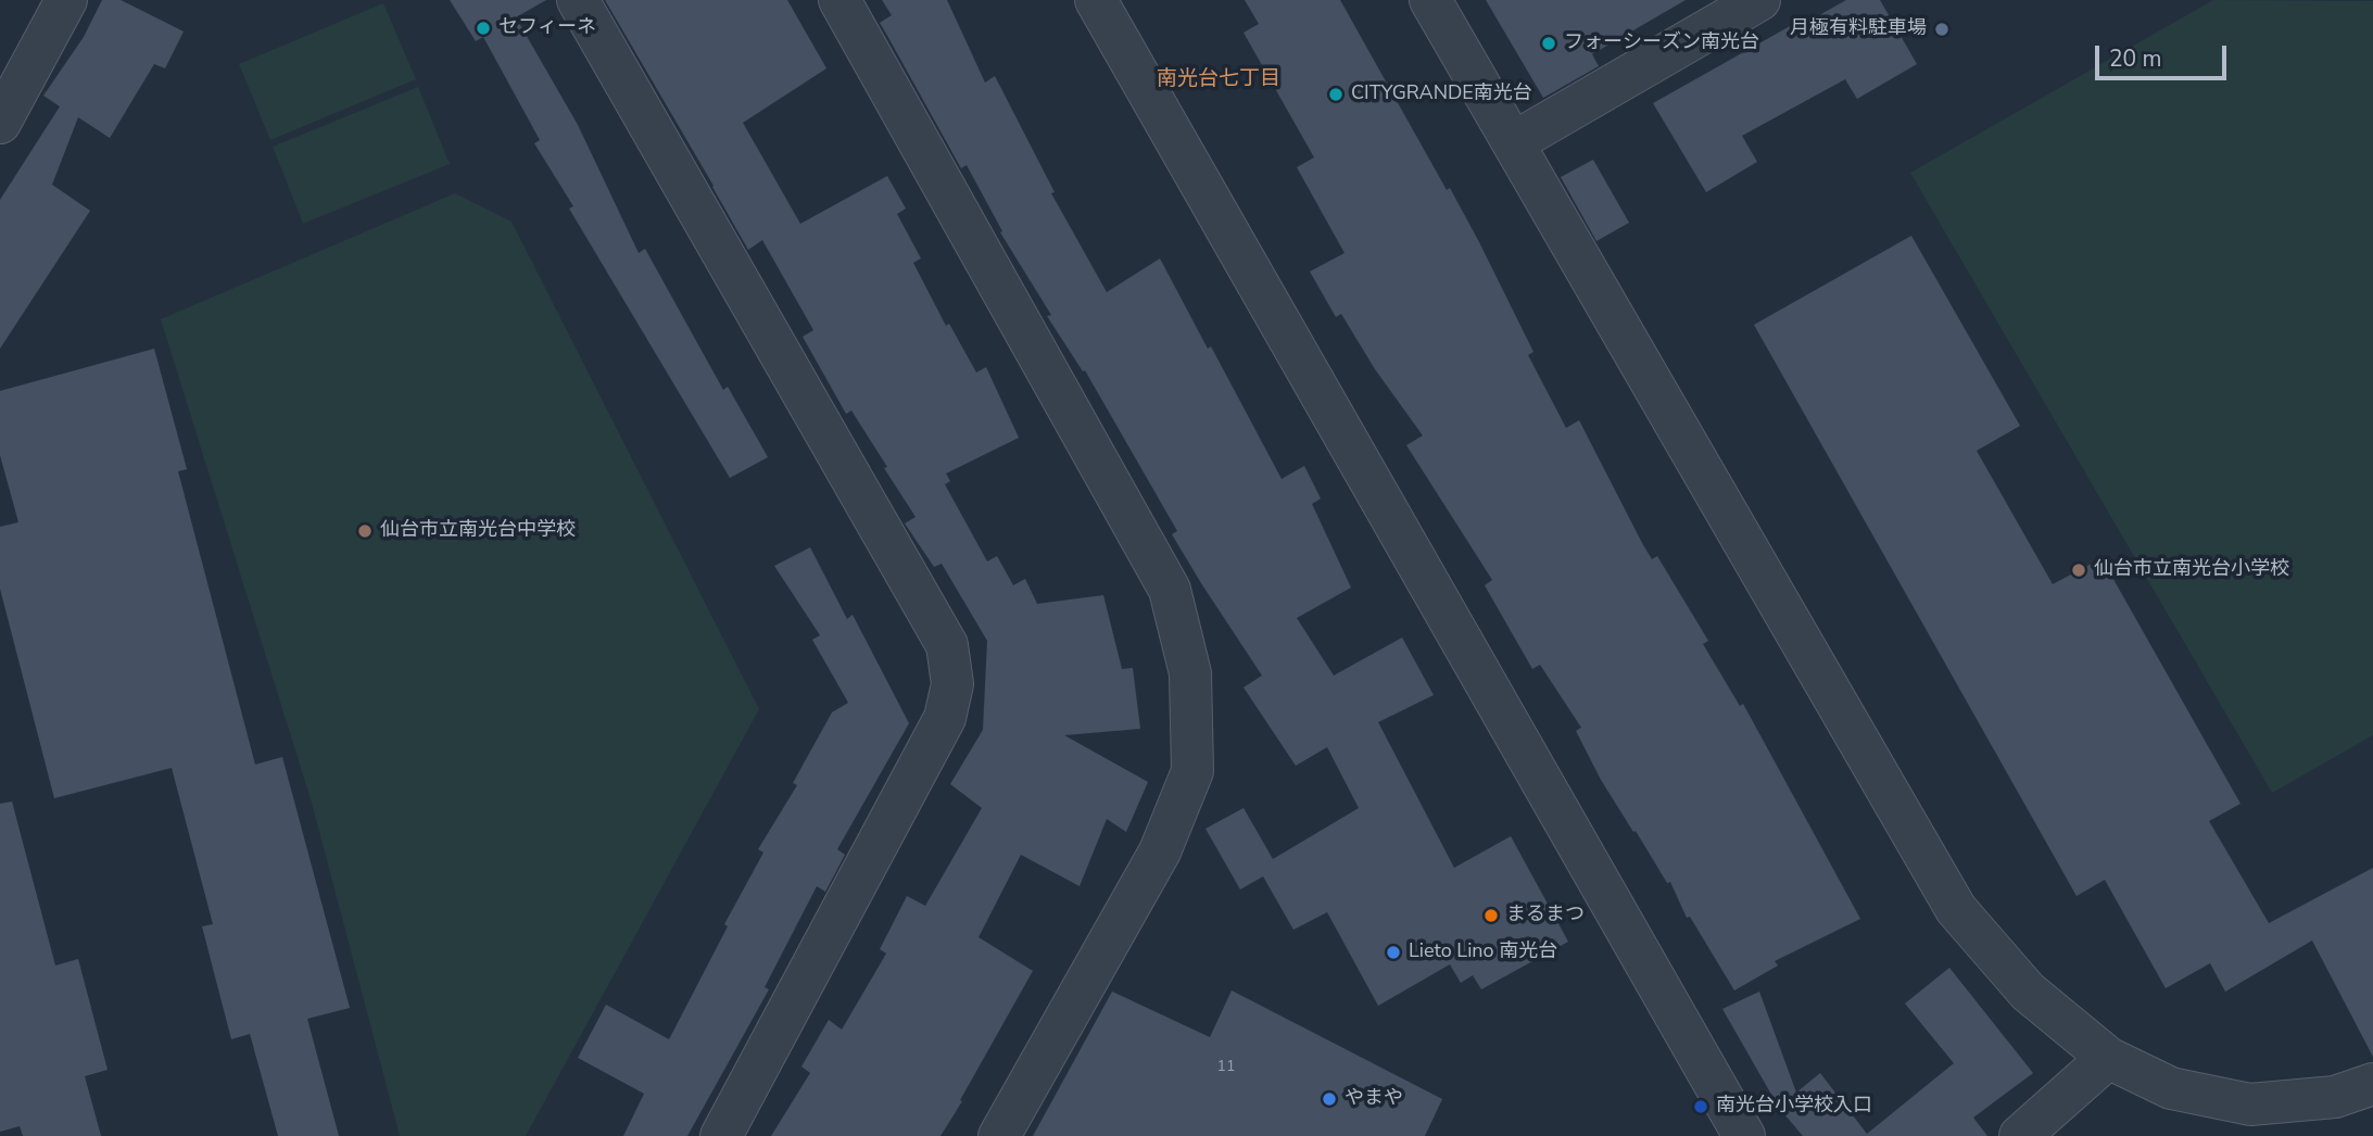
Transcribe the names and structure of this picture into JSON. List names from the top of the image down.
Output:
{
  "districts": ["南光台七丁目"],
  "places": [
    "セフィーネ",
    "月極有料駐車場",
    "フォーシーズン南光台",
    "CITYGRANDE南光台",
    "仙台市立南光台中学校",
    "仙台市立南光台小学校",
    "まるまつ",
    "Lieto Lino 南光台",
    "やまや",
    "南光台小学校入口"
  ],
  "house_numbers": ["11"],
  "scale_bar": "20 m"
}
